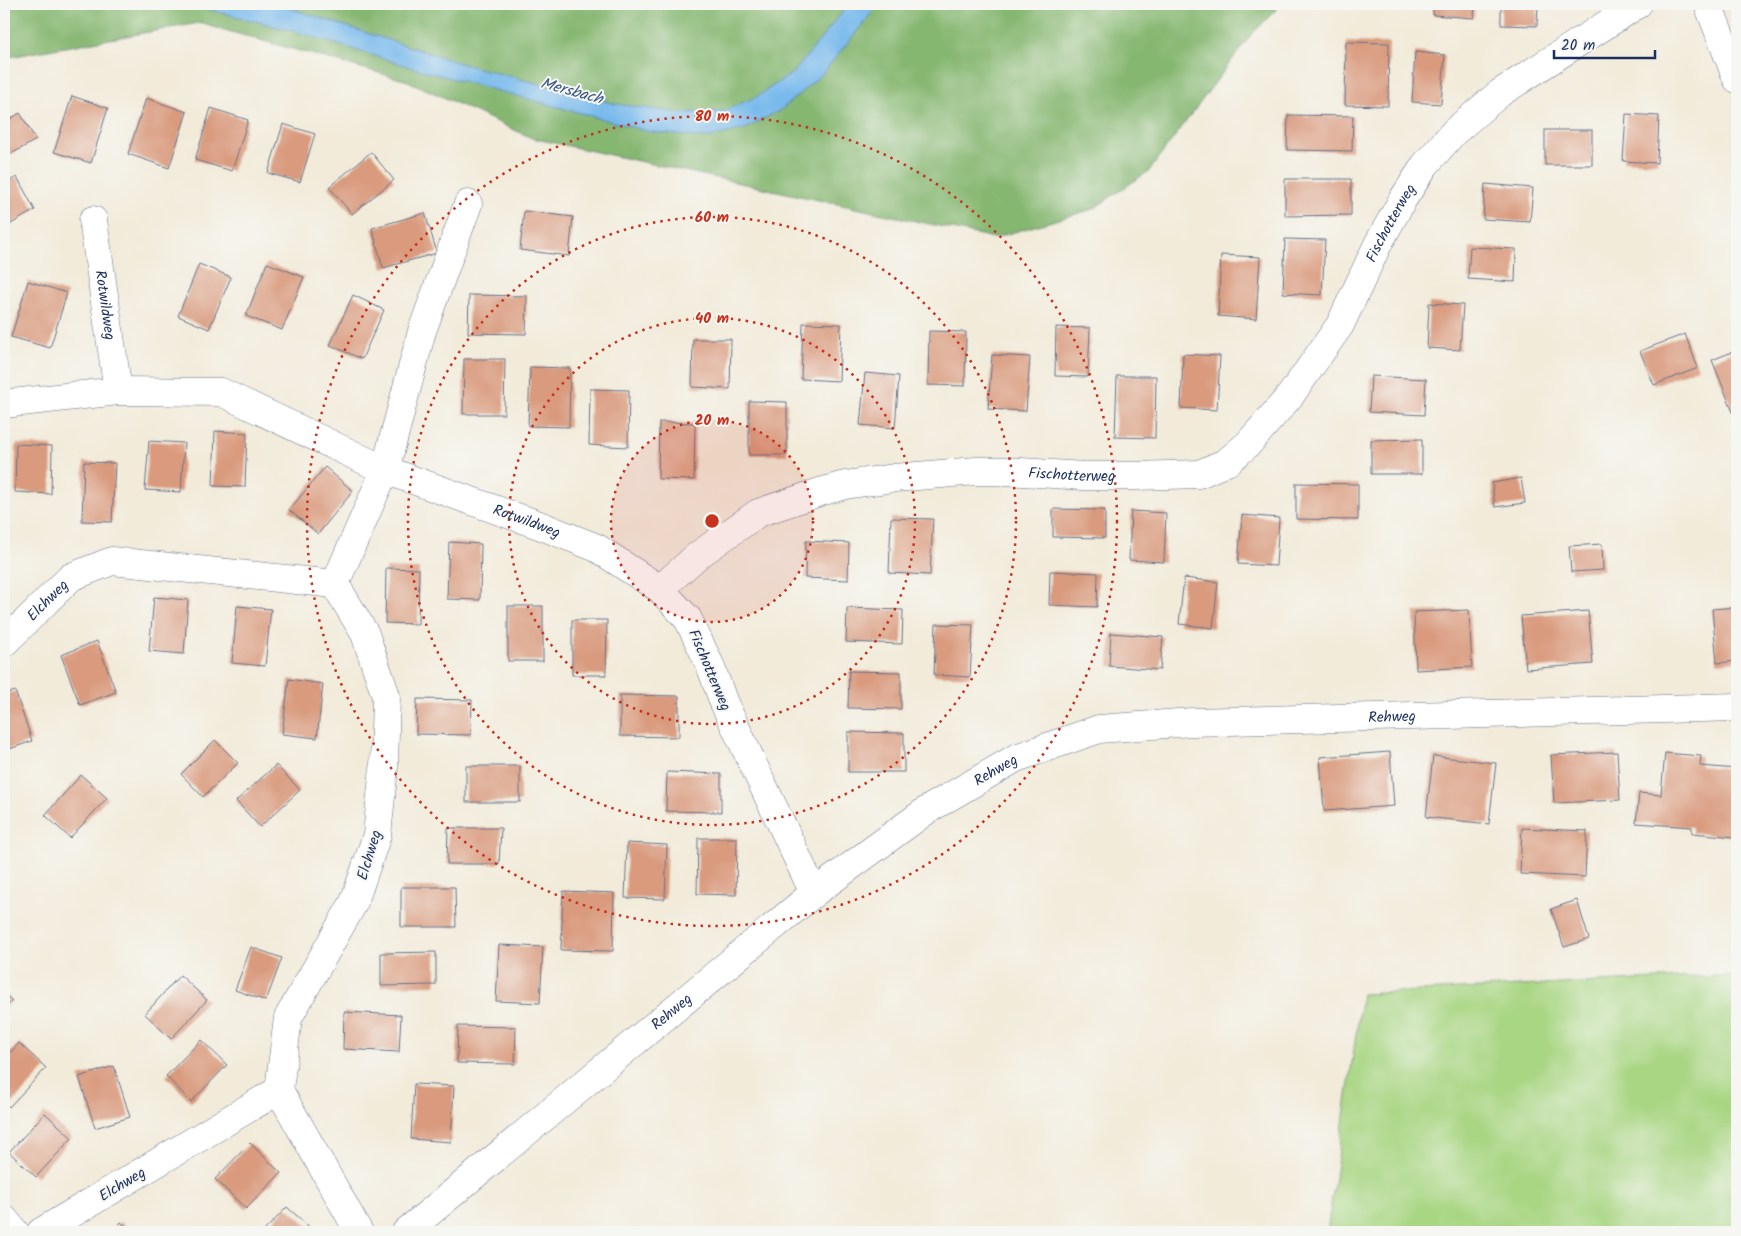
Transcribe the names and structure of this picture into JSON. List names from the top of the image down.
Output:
{
  "streets": {
    "street": [
      "Fischotterweg",
      "Rotwildweg",
      "Elchweg",
      "Rehweg"
    ]
  },
  "crossings": [
    ["Fischotterweg", "Rotwildweg"],
    ["Fischotterweg", "Rehweg"]
  ],
  "water": ["Mersbach"],
  "scale_bar": "20 m",
  "rings": [
    "80 m",
    "60 m",
    "40 m",
    "20 m"
  ]
}
